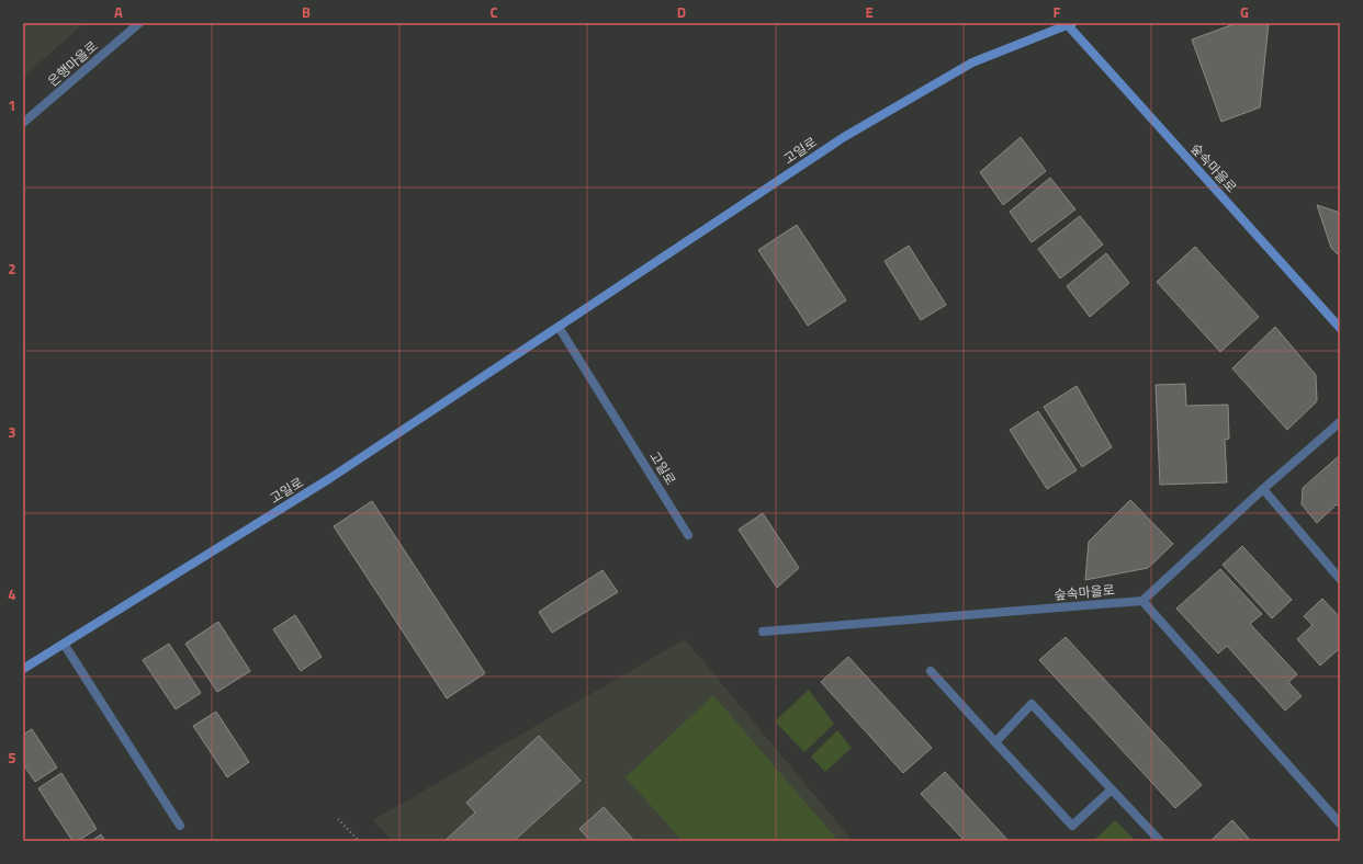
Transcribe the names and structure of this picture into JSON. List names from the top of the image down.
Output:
{
  "streets": {
    "main road": ["고일로", "숲속마을로"],
    "street": ["은행마을로"]
  },
  "crossings": [
    ["고일로", "숲속마을로"]
  ],
  "grid": {
    "columns": [
      "A",
      "B",
      "C",
      "D",
      "E",
      "F",
      "G"
    ],
    "rows": [
      "1",
      "2",
      "3",
      "4",
      "5"
    ]
  }
}
